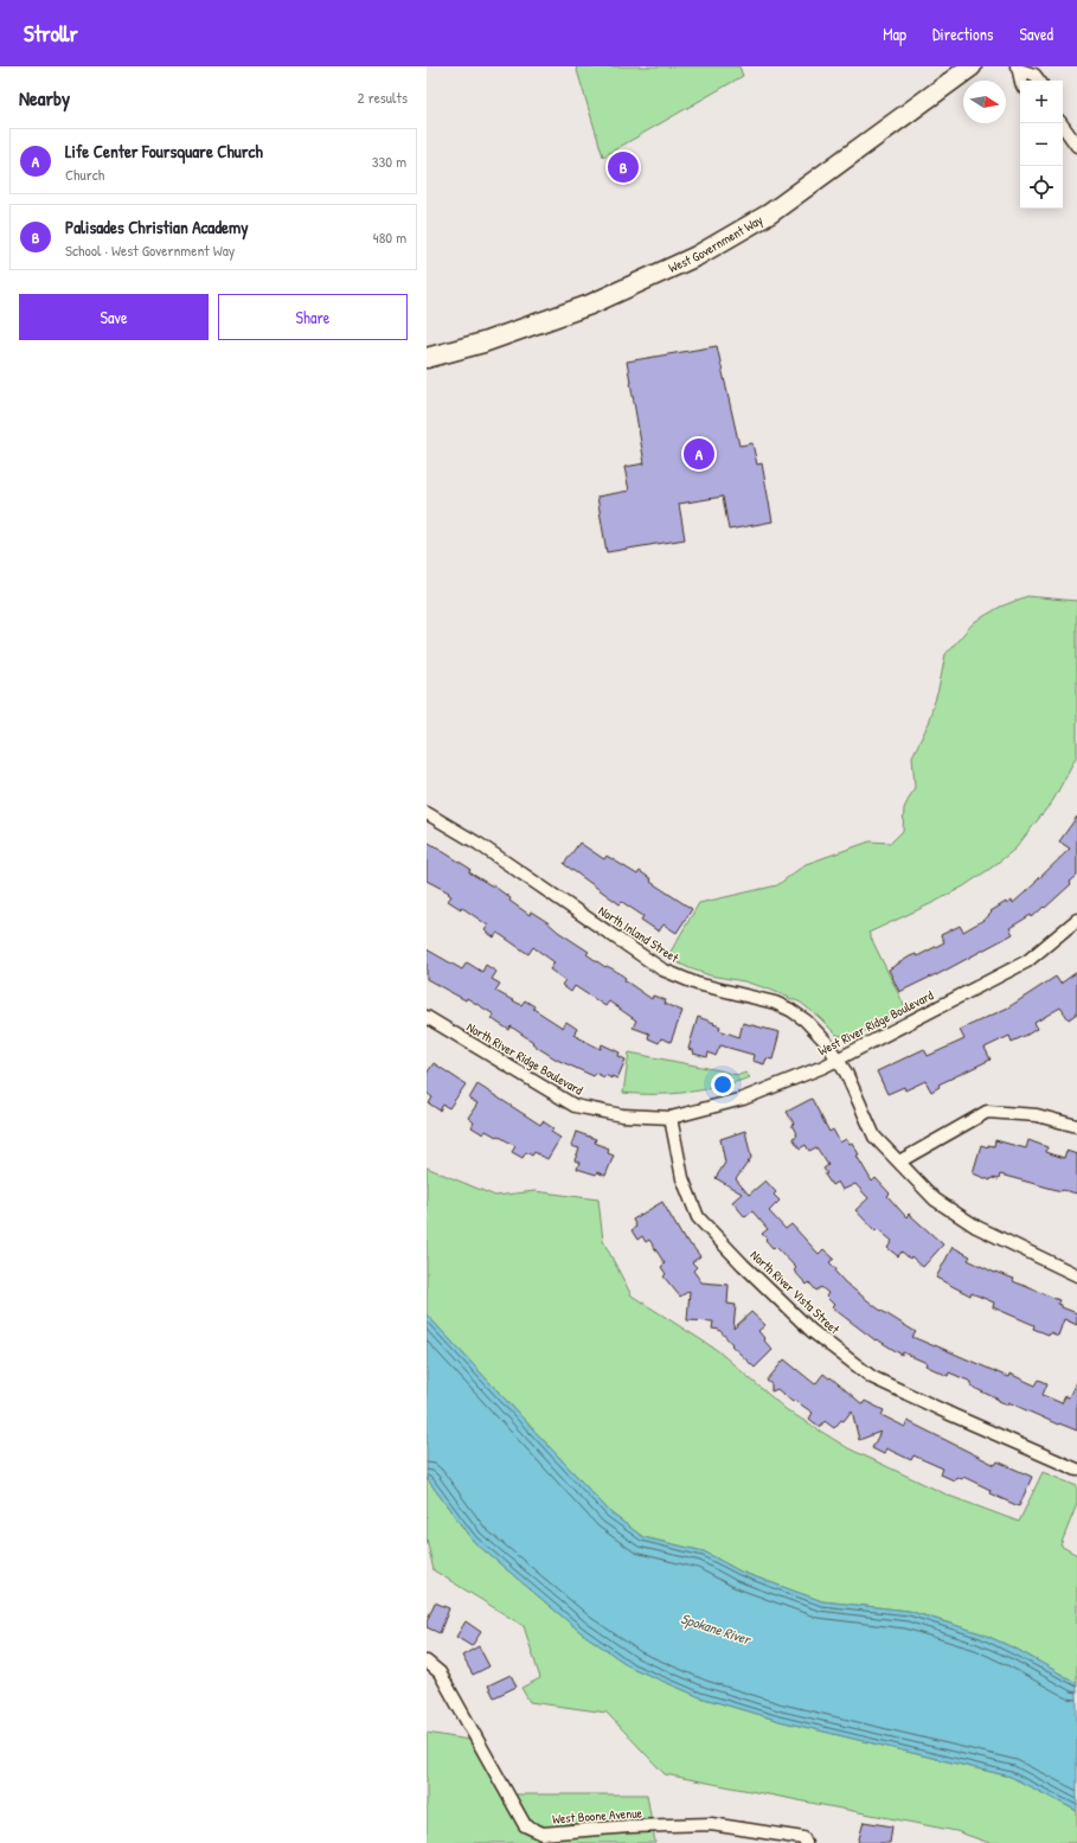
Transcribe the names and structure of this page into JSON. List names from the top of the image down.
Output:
{
  "streets": {
    "main road": ["West Government Way"],
    "street": [
      "North Inland Street",
      "West River Ridge Boulevard",
      "North River Ridge Boulevard",
      "North River Vista Street",
      "West Boone Avenue"
    ]
  },
  "crossings": [
    ["North Inland Street", "West River Ridge Boulevard"],
    ["West River Ridge Boulevard", "North River Ridge Boulevard"],
    ["West River Ridge Boulevard", "North River Vista Street"],
    ["North River Ridge Boulevard", "North River Vista Street"]
  ],
  "water": ["Spokane River"],
  "north": "right",
  "page": {
    "header": "Strollr",
    "nav": ["Map", "Directions", "Saved"],
    "heading": ["Nearby", "2 results"],
    "map_buttons": ["+", "−"],
    "list": [
      {
        "mark": "A",
        "name": "Life Center Foursquare Church",
        "note": "Church",
        "value": "330 m"
      },
      {
        "mark": "B",
        "name": "Palisades Christian Academy",
        "note": "School · West Government Way",
        "value": "480 m"
      }
    ],
    "pins": ["B", "A"],
    "buttons": ["Save", "Share"]
  }
}
